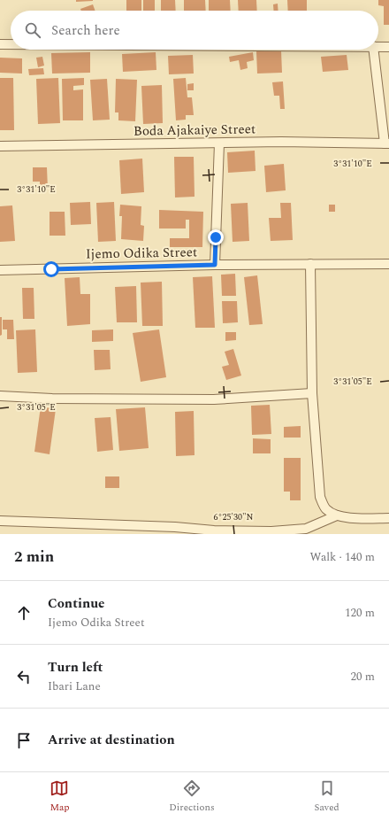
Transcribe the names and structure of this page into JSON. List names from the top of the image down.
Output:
{
  "streets": {
    "street": ["Boda Ajakaiye Street", "Ijemo Odika Street"]
  },
  "page": {
    "search": "Search here",
    "heading": ["2 min", "Walk · 140 m"],
    "list": [
      ["Continue", "Ijemo Odika Street", "120 m"],
      ["Turn left", "Ibari Lane", "20 m"],
      "Arrive at destination"
    ],
    "nav": ["Map", "Directions", "Saved"]
  },
  "coordinates": ["3°31'10\"E", "3°31'05\"E", "6°25'30\"N"]
}
